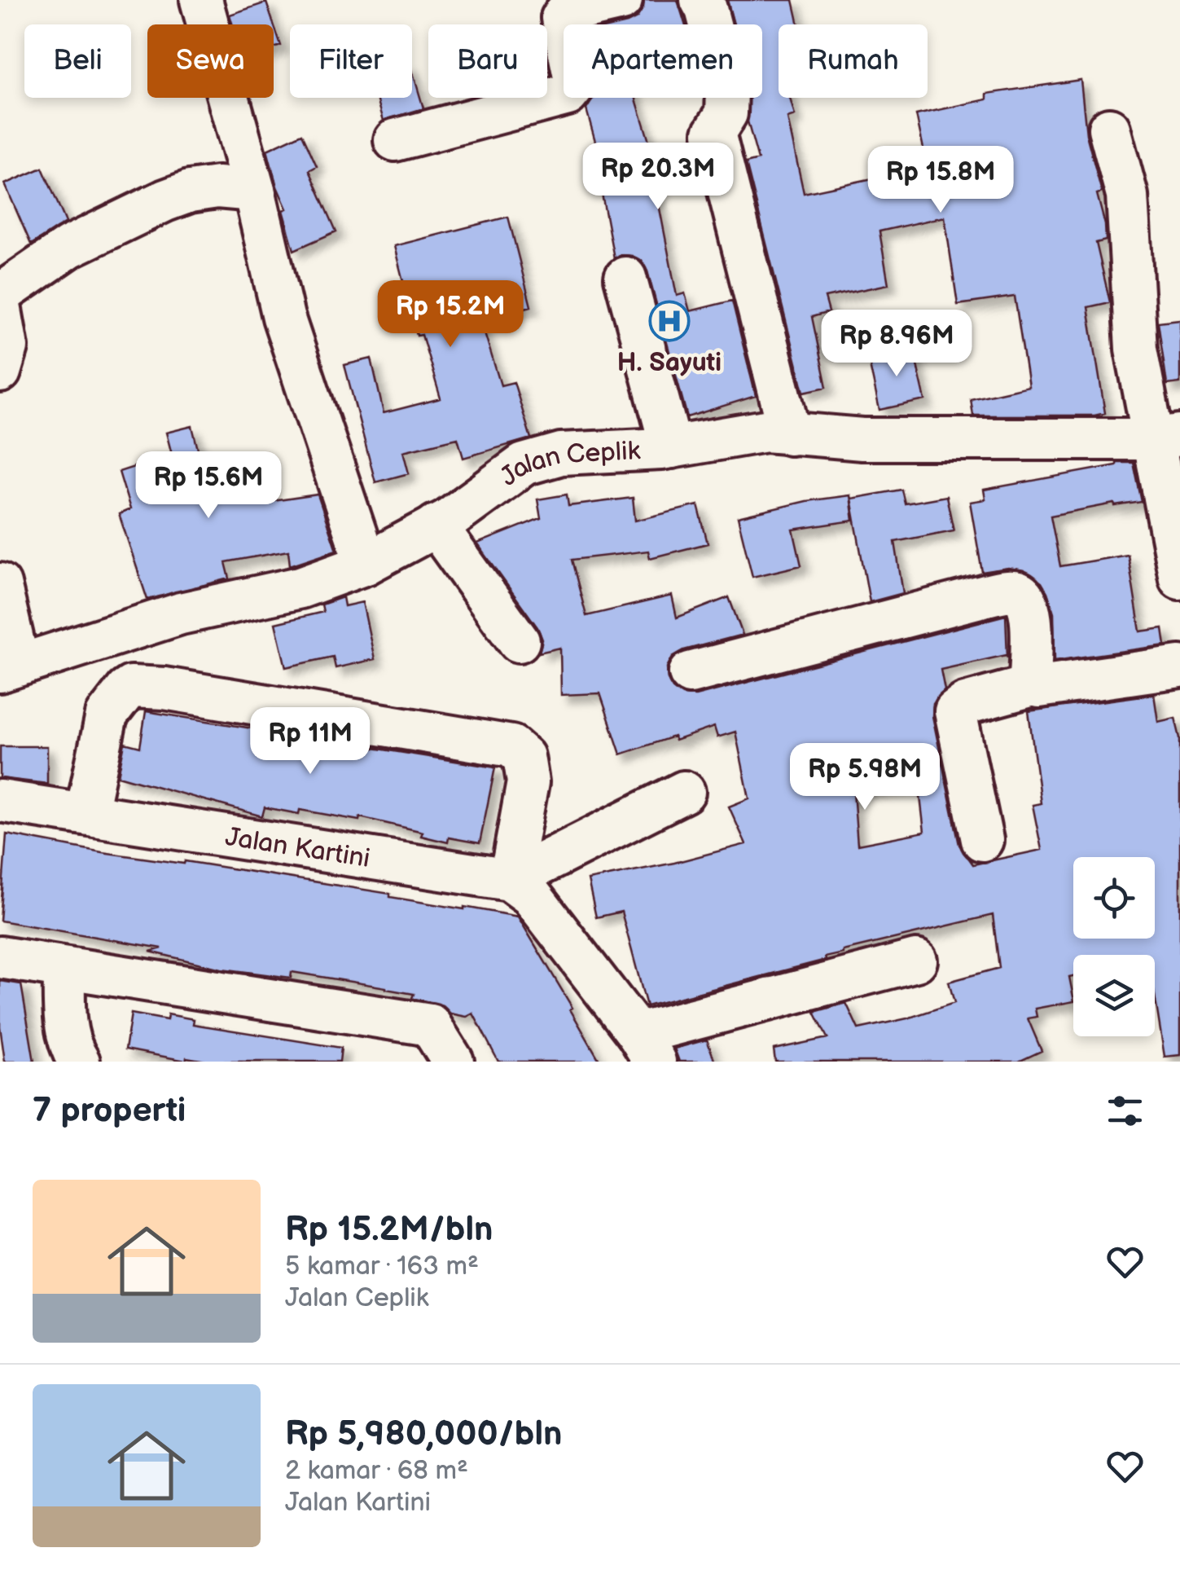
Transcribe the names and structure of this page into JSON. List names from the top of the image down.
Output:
{
  "streets": {
    "street": ["Jalan Ceplik", "Jalan Kartini"]
  },
  "places": {
    "hospital": ["H. Sayuti"]
  },
  "page": {
    "chip": [
      "Beli",
      "Sewa",
      "Filter",
      "Baru",
      "Apartemen",
      "Rumah"
    ],
    "price": [
      "Rp 20.3M",
      "Rp 15.8M",
      "Rp 15.2M",
      "Rp 8.96M",
      "Rp 15.6M",
      "Rp 11M",
      "Rp 5.98M"
    ],
    "heading": "7 properti",
    "list": [
      {
        "name": "Rp 15.2M/bln",
        "note": "5 kamar · 163 m² · Jalan Ceplik"
      },
      {
        "name": "Rp 5,980,000/bln",
        "note": "2 kamar · 68 m² · Jalan Kartini"
      }
    ]
  }
}
